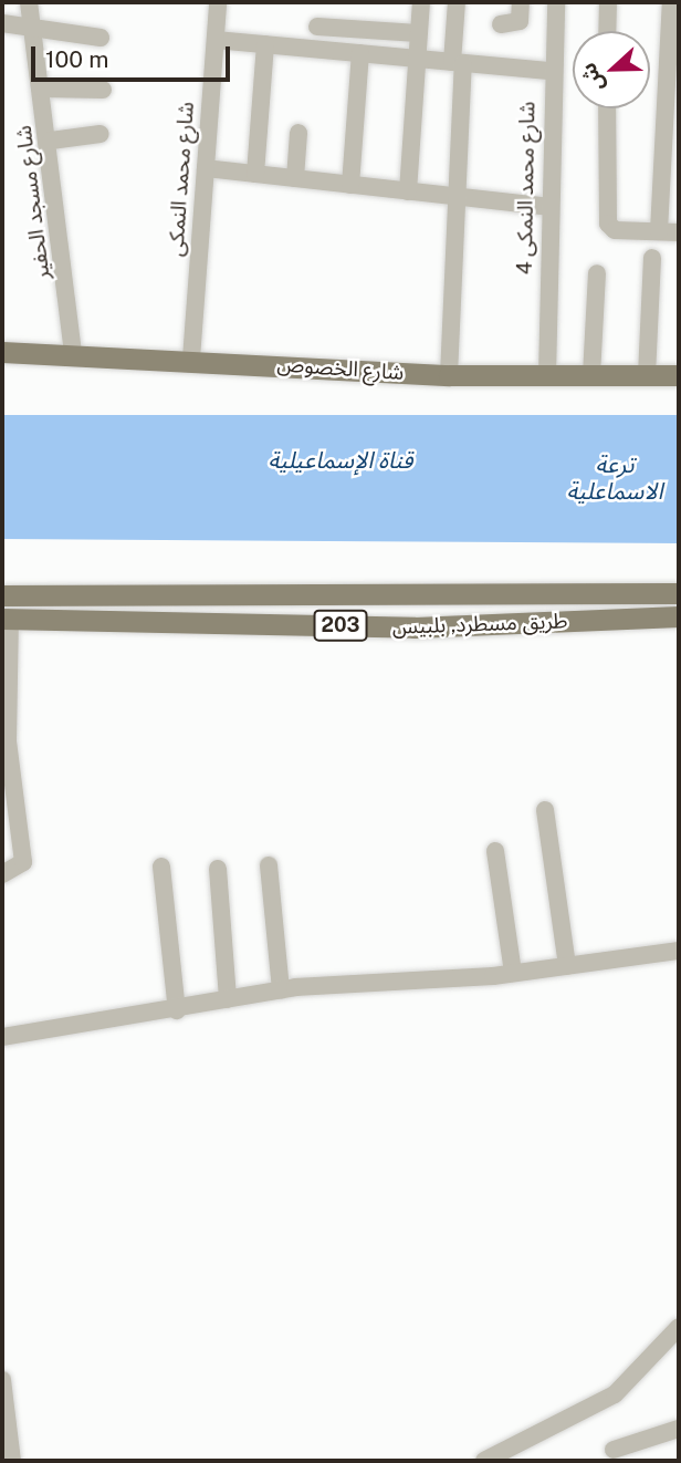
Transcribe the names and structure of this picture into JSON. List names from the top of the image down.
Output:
{
  "streets": {
    "main road": ["شارع الخصوص", "طريق مسطرد, بلبيس", "203"],
    "street": ["شارع محمد النمكى", "شارع محمد النمكى 4", "شارع مسجد الحفير"]
  },
  "crossings": [
    ["شارع محمد النمكى", "شارع الخصوص"],
    ["شارع محمد النمكى 4", "شارع الخصوص"],
    ["شارع مسجد الحفير", "شارع الخصوص"]
  ],
  "water": ["قناة الإسماعيلية", "ترعة الاسماعلية"],
  "scale_bar": "100 m",
  "north": "left"
}
